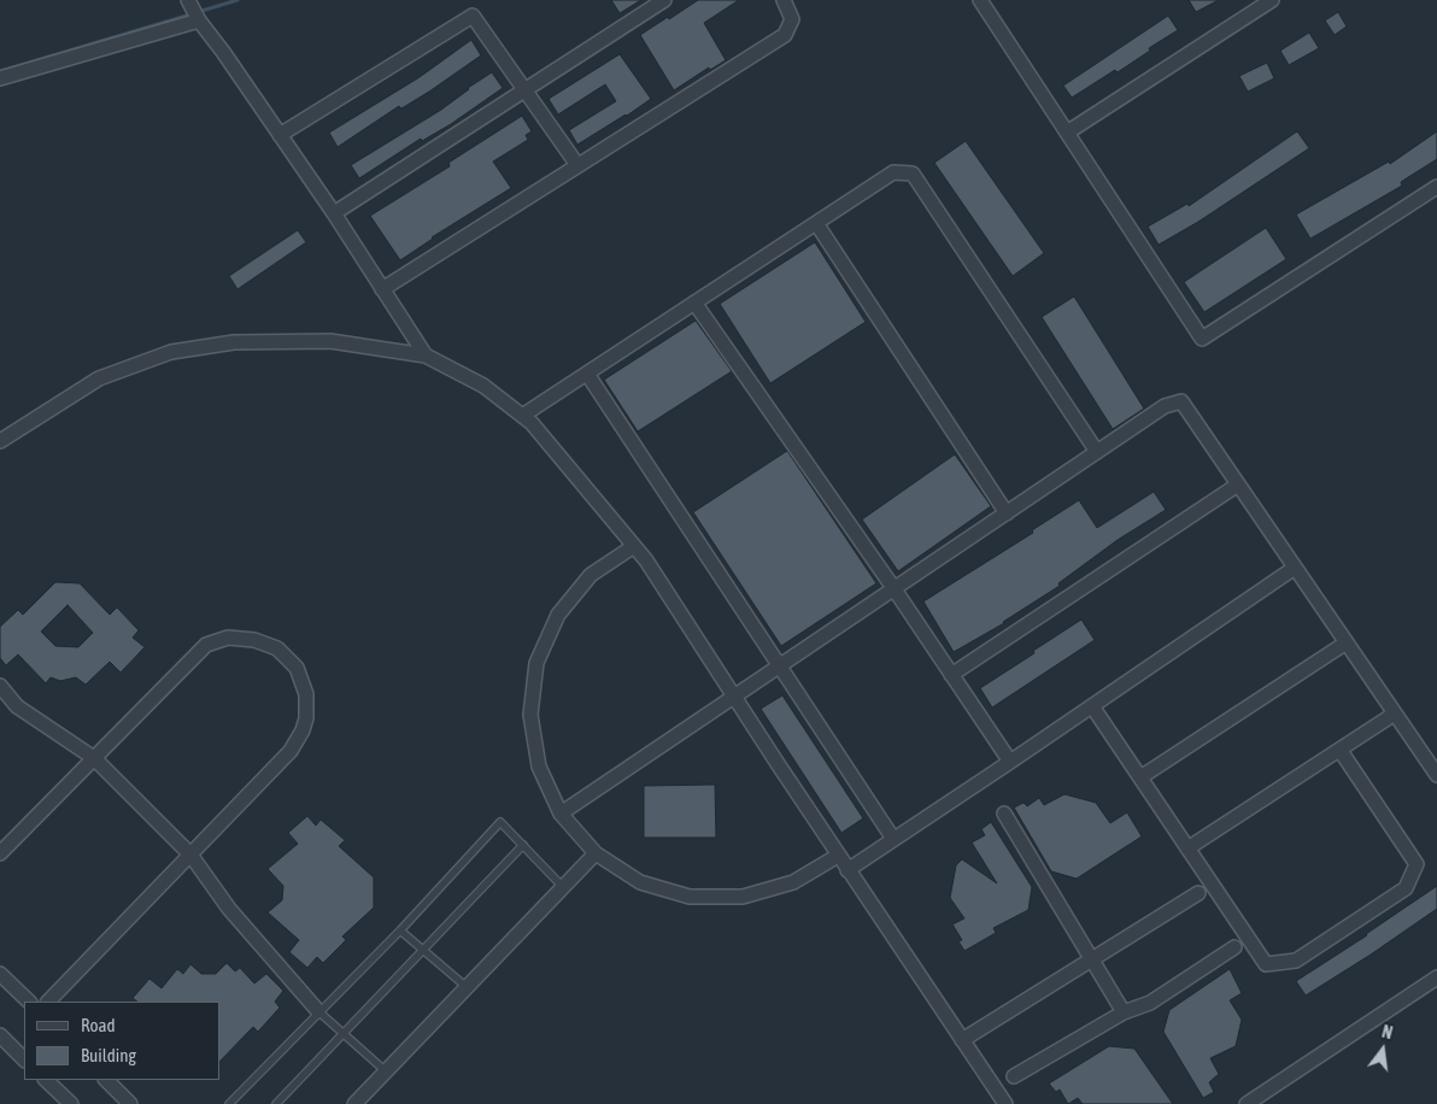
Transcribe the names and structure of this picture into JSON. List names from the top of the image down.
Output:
{
  "legend": ["Road", "Building"],
  "north": "top"
}
